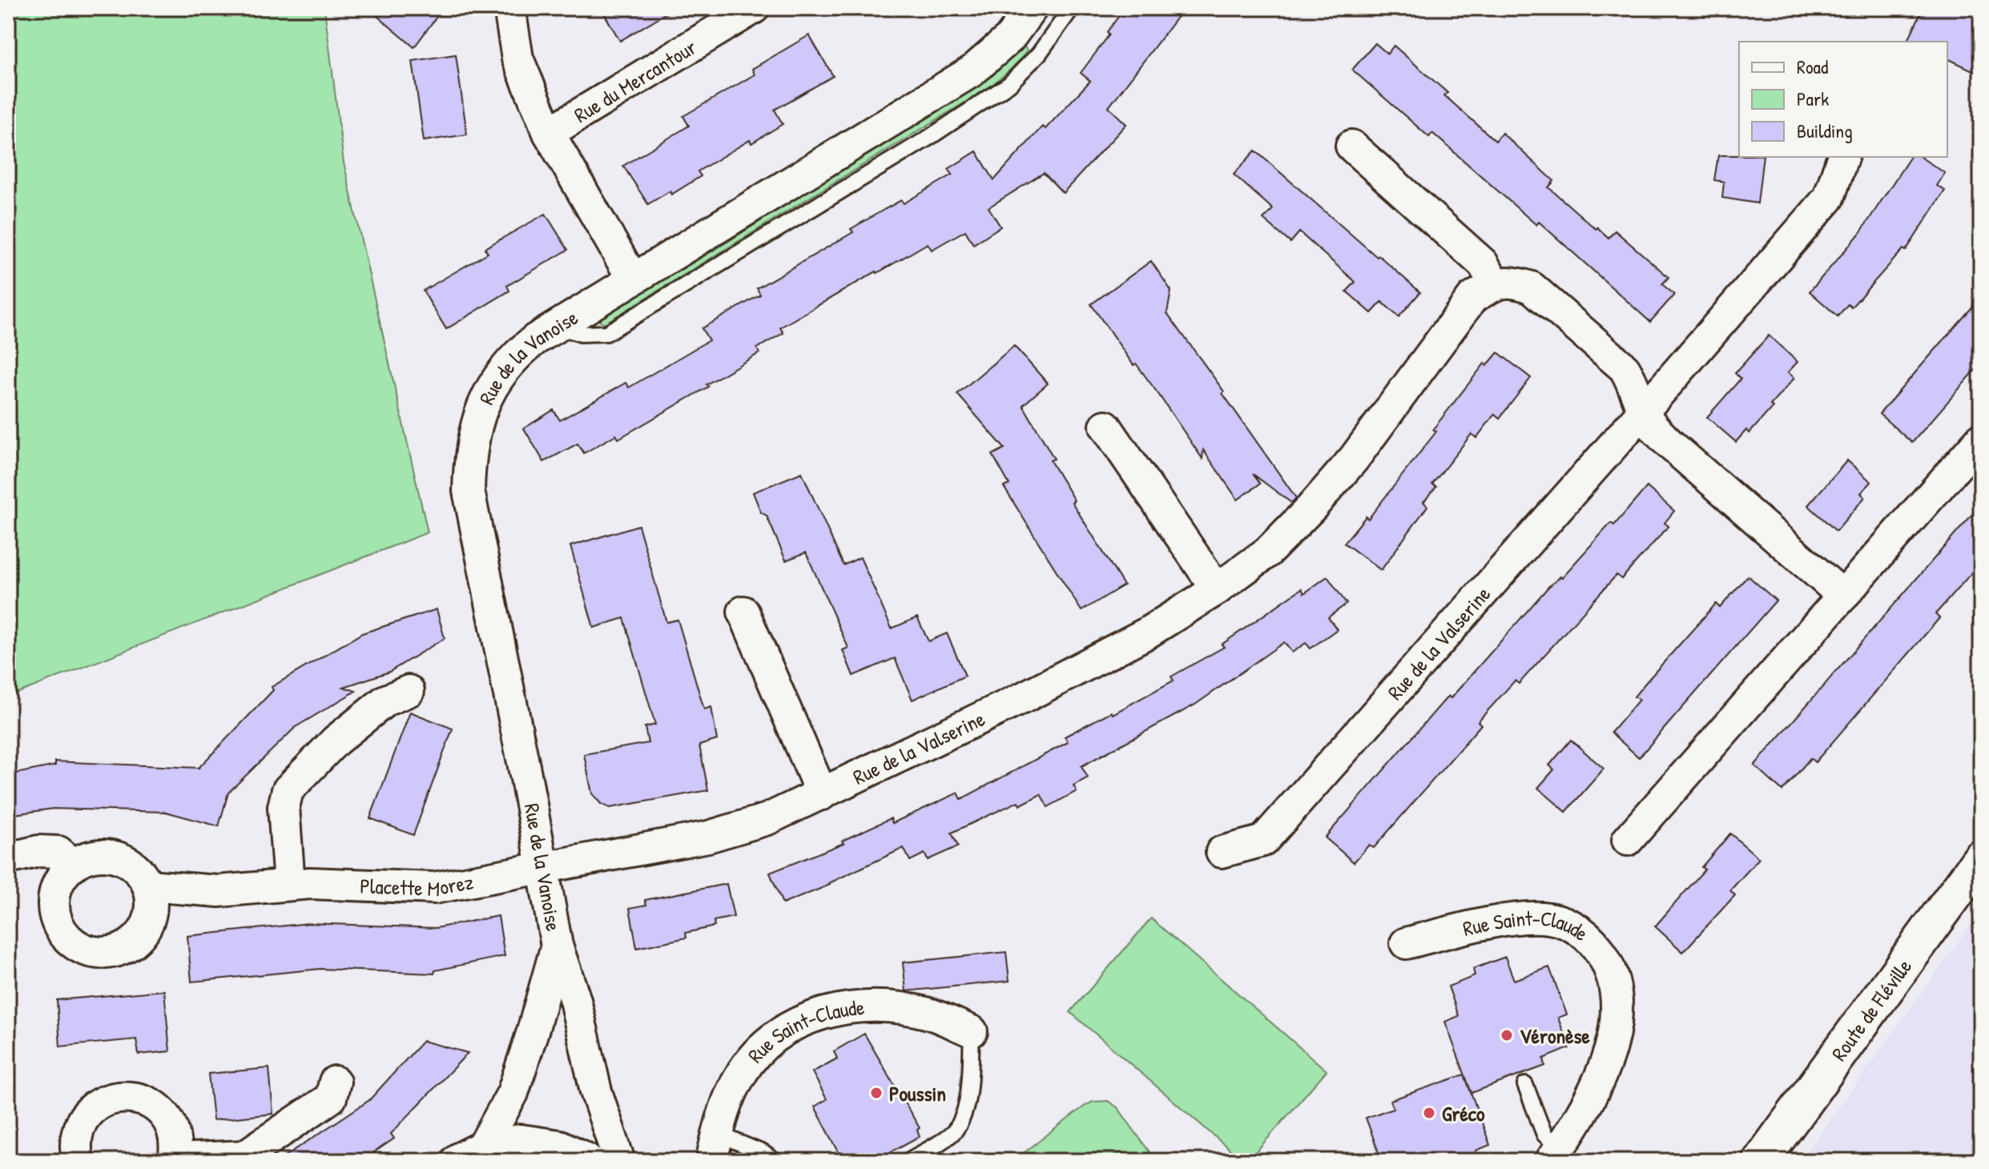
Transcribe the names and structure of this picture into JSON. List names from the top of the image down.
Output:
{
  "streets": {
    "street": [
      "Rue du Mercantour",
      "Rue de la Vanoise",
      "Rue de la Valserine",
      "Placette Morez",
      "Rue Saint-Claude",
      "Route de Fléville"
    ]
  },
  "crossings": [
    ["Rue du Mercantour", "Rue de la Vanoise"],
    ["Rue de la Vanoise", "Rue de la Valserine"],
    ["Rue de la Vanoise", "Placette Morez"],
    ["Rue de la Valserine", "Placette Morez"]
  ],
  "places": ["Véronèse", "Poussin", "Gréco"],
  "legend": ["Road", "Park", "Building"]
}
